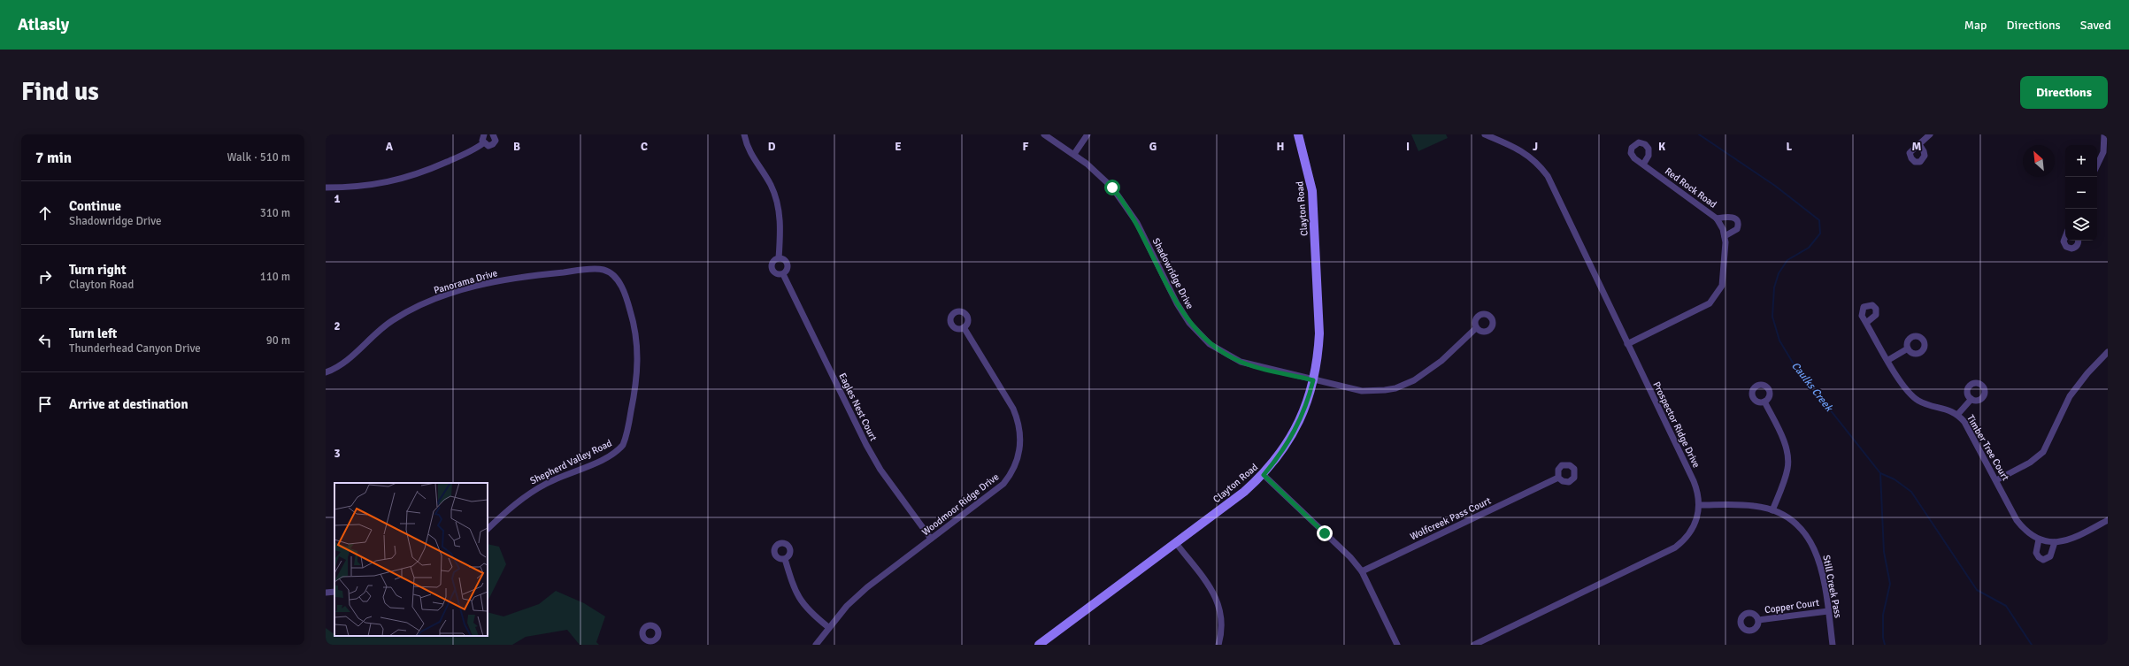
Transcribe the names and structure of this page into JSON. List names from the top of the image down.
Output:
{
  "streets": {
    "main road": ["Clayton Road"],
    "street": [
      "Red Rock Road",
      "Shadowridge Drive",
      "Panorama Drive",
      "Eagles Nest Court",
      "Prospector Ridge Drive",
      "Timber Tree Court",
      "Shepherd Valley Road",
      "Woodmoor Ridge Drive",
      "Wolfcreek Pass Court",
      "Still Creek Pass",
      "Copper Court"
    ]
  },
  "crossings": [
    ["Red Rock Road", "Prospector Ridge Drive"],
    ["Clayton Road", "Shadowridge Drive"],
    ["Panorama Drive", "Shepherd Valley Road"],
    ["Eagles Nest Court", "Woodmoor Ridge Drive"],
    ["Prospector Ridge Drive", "Still Creek Pass"],
    ["Still Creek Pass", "Copper Court"]
  ],
  "water": ["Caulks Creek"],
  "north": "top left",
  "page": {
    "header": "Atlasly",
    "nav": ["Map", "Directions", "Saved"],
    "buttons": "Directions",
    "title": "Find us",
    "heading": ["7 min", "Walk · 510 m"],
    "map_buttons": ["+", "−"],
    "list": [
      ["Continue", "Shadowridge Drive", "310 m"],
      ["Turn right", "Clayton Road", "110 m"],
      ["Turn left", "Thunderhead Canyon Drive", "90 m"],
      "Arrive at destination"
    ]
  },
  "grid": {
    "columns": [
      "A",
      "B",
      "C",
      "D",
      "E",
      "F",
      "G",
      "H",
      "I",
      "J",
      "K",
      "L",
      "M"
    ],
    "rows": ["1", "2", "3"]
  }
}
